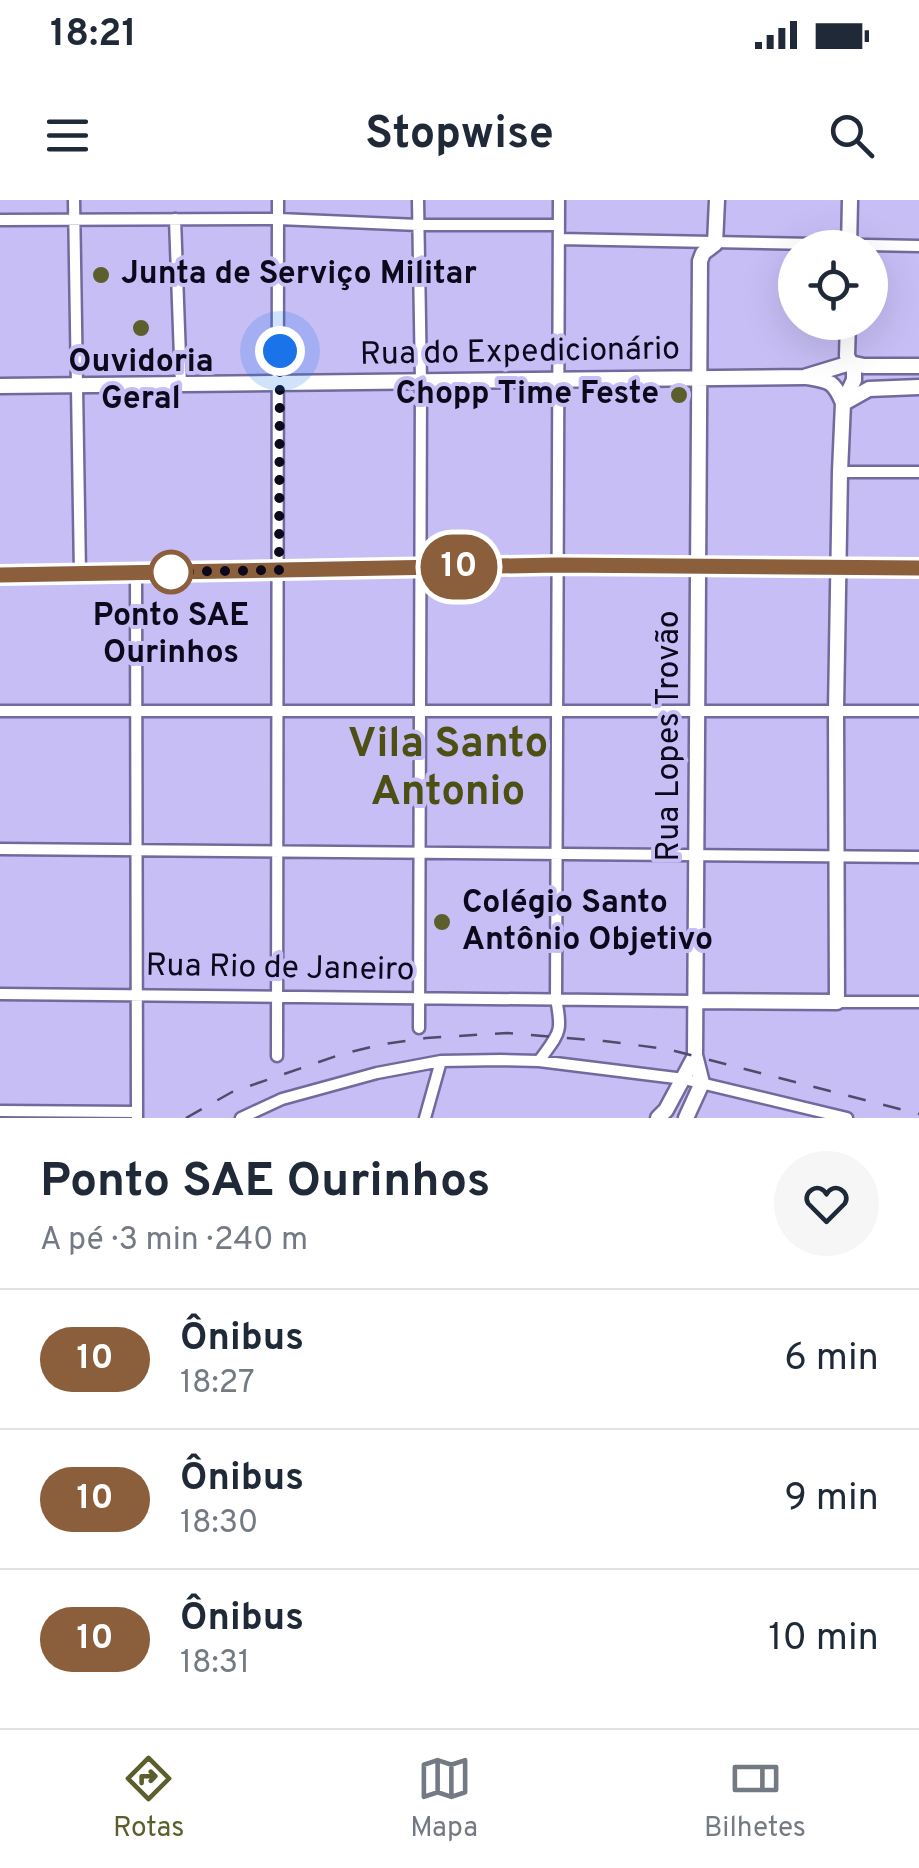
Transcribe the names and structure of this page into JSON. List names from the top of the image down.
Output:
{
  "streets": {
    "main road": ["Rua do Expedicionário", "Rua Lopes Trovão", "Rua Rio de Janeiro"]
  },
  "crossings": [
    ["Rua do Expedicionário", "Rua Lopes Trovão"],
    ["Rua Lopes Trovão", "Rua Rio de Janeiro"]
  ],
  "districts": ["Vila Santo Antonio"],
  "places": [
    "Junta de Serviço Militar",
    "Ouvidoria Geral",
    "Chopp Time Feste",
    "Ponto SAE Ourinhos",
    "Colégio Santo Antônio Objetivo"
  ],
  "lines": ["bus line 10"],
  "page": {
    "status": "18:21",
    "header": "Stopwise",
    "on_map": "10",
    "heading": ["Ponto SAE Ourinhos", "A pé · 3 min · 240 m"],
    "list": [
      {
        "mark": "10",
        "name": "Ônibus",
        "note": "18:27",
        "value": "6 min"
      },
      {
        "mark": "10",
        "name": "Ônibus",
        "note": "18:30",
        "value": "9 min"
      },
      {
        "mark": "10",
        "name": "Ônibus",
        "note": "18:31",
        "value": "10 min"
      }
    ],
    "tabs": ["Rotas", "Mapa", "Bilhetes"]
  }
}
